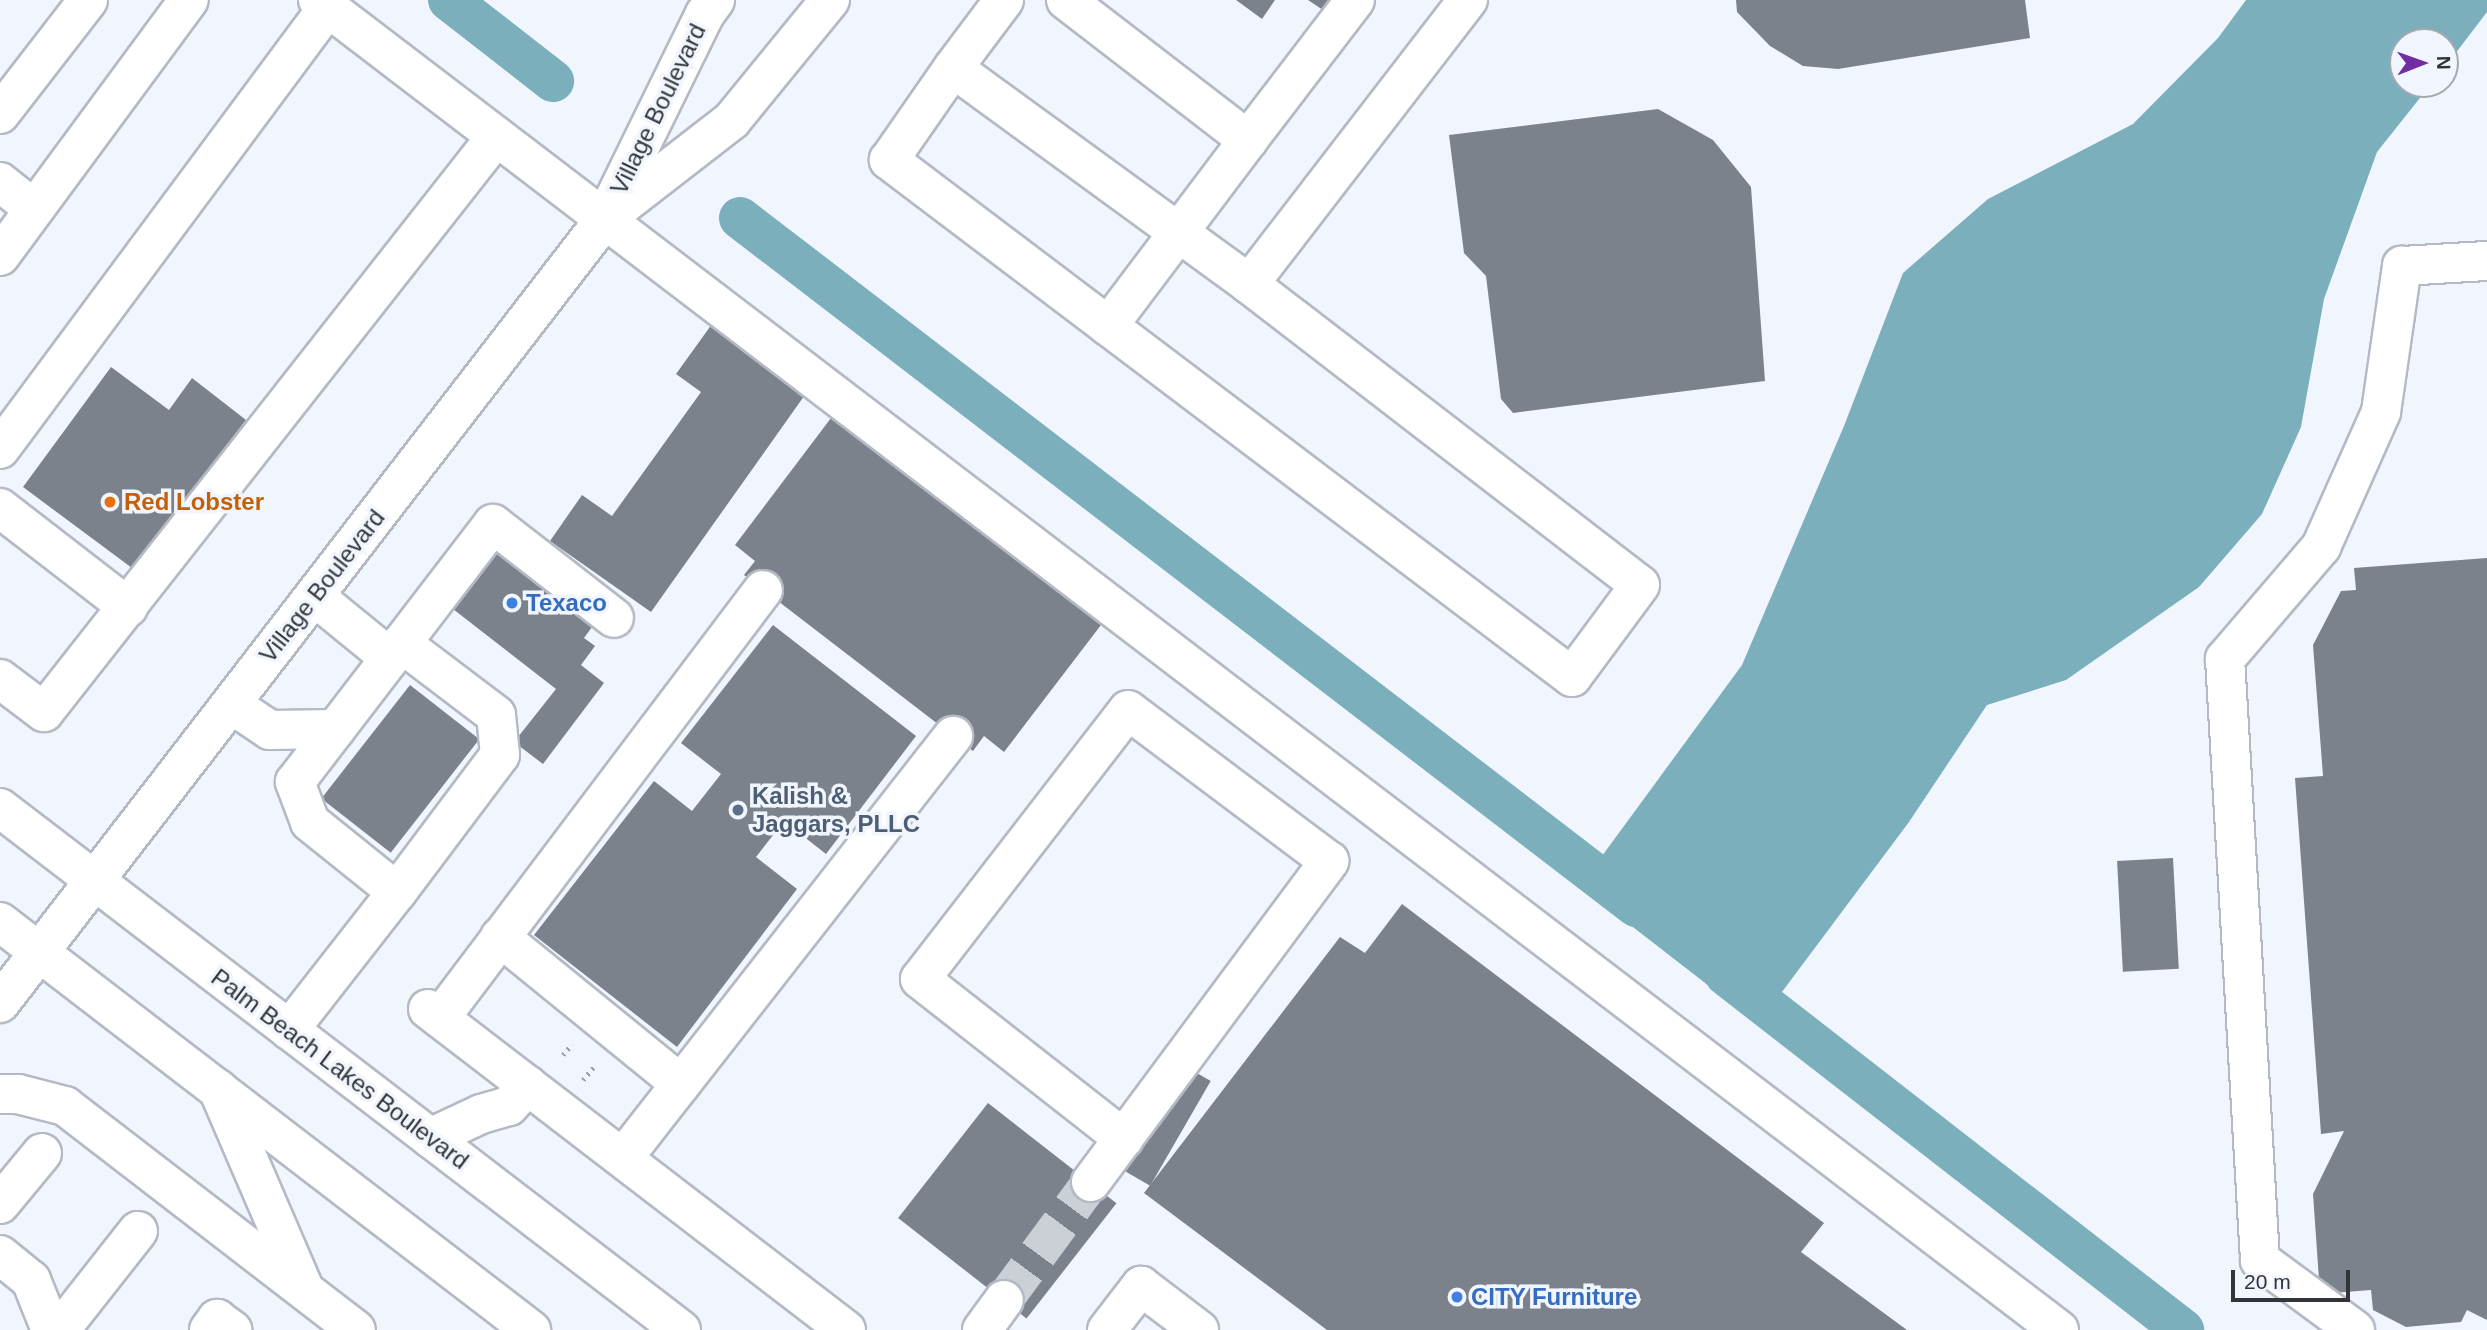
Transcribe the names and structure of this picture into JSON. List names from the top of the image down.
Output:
{
  "streets": {
    "street": ["Village Boulevard", "Palm Beach Lakes Boulevard"]
  },
  "crossings": [
    ["Village Boulevard", "Palm Beach Lakes Boulevard"]
  ],
  "places": [
    "Red Lobster",
    "Texaco",
    "Kalish & Jaggars, PLLC",
    "CITY Furniture"
  ],
  "scale_bar": "20 m",
  "north": "right"
}
